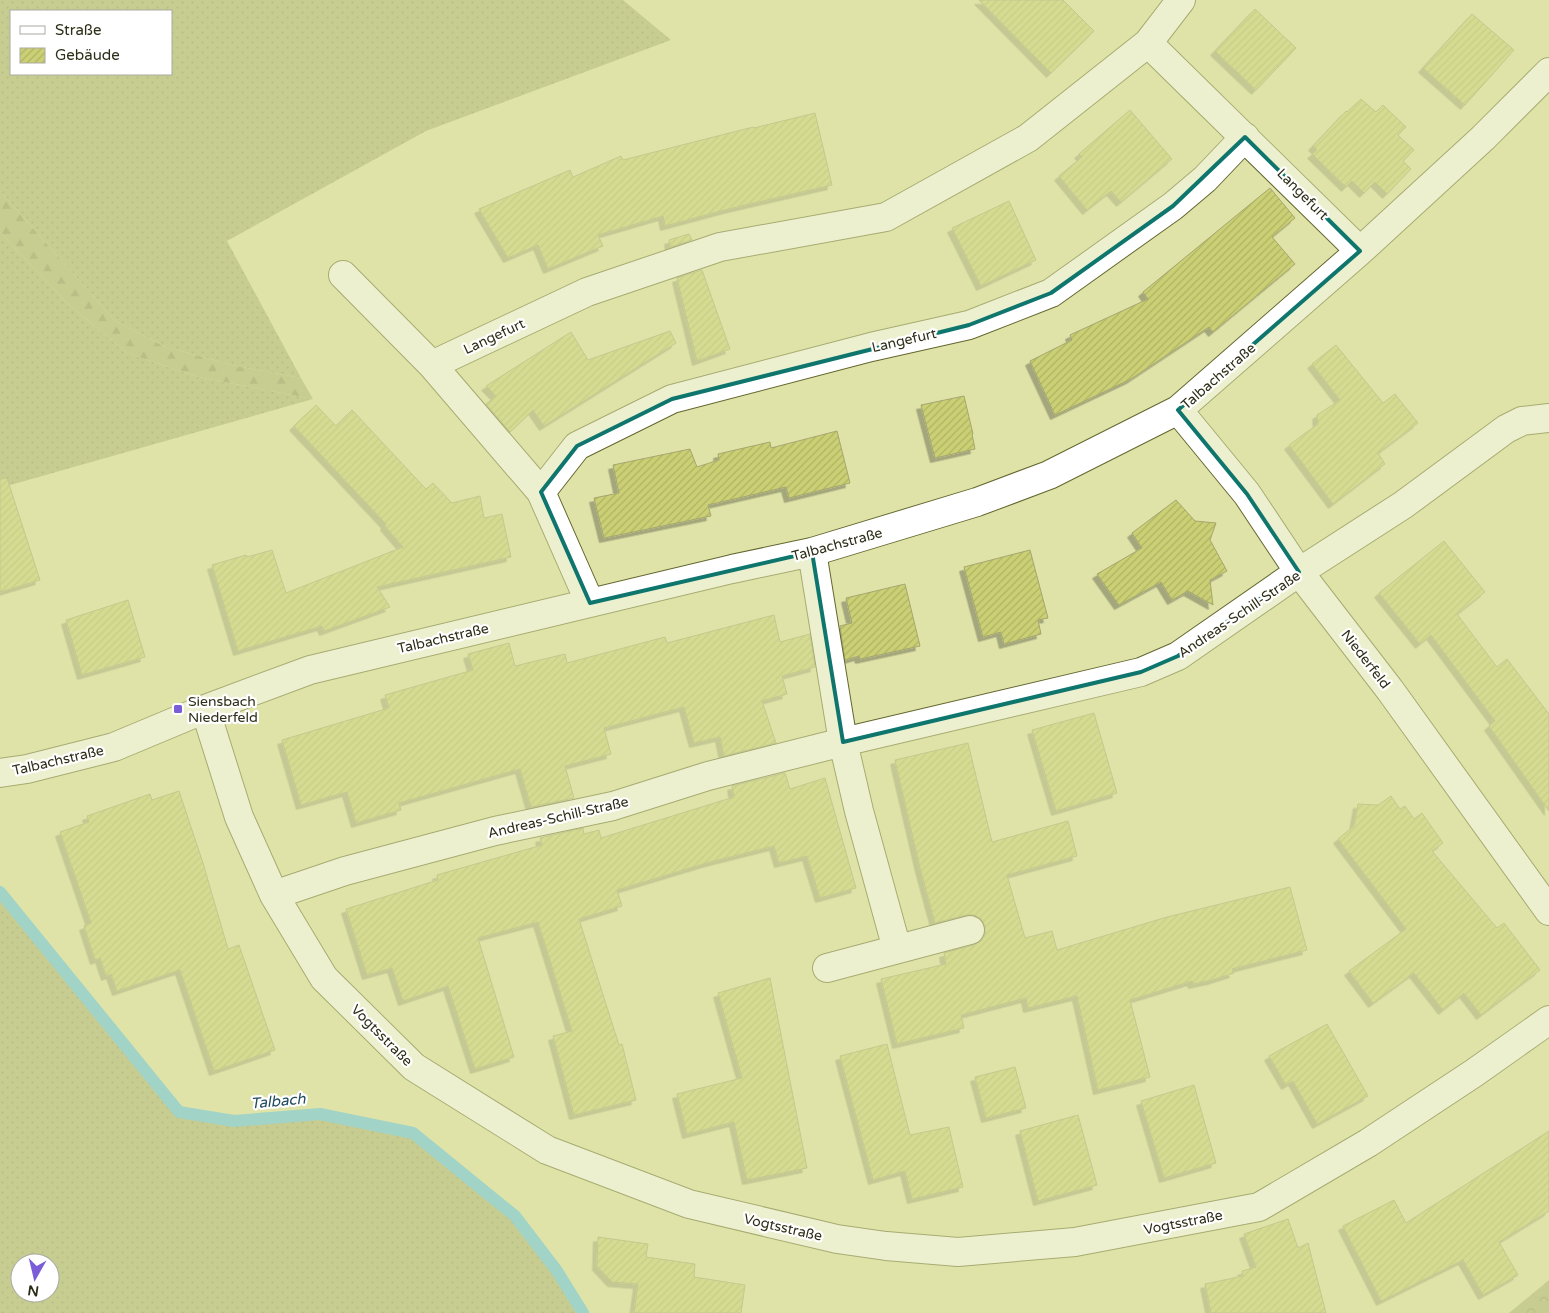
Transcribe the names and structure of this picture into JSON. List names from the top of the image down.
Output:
{
  "streets": {
    "street": [
      "Langefurt",
      "Talbachstraße",
      "Andreas-Schill-Straße",
      "Niederfeld",
      "Vogtsstraße"
    ]
  },
  "crossings": [
    ["Langefurt", "Talbachstraße"],
    ["Talbachstraße", "Niederfeld"],
    ["Talbachstraße", "Vogtsstraße"],
    ["Andreas-Schill-Straße", "Niederfeld"],
    ["Andreas-Schill-Straße", "Vogtsstraße"]
  ],
  "water": ["Talbach"],
  "places": {
    "transit": ["Siensbach Niederfeld"]
  },
  "legend": ["Straße", "Gebäude"],
  "north": "bottom"
}
